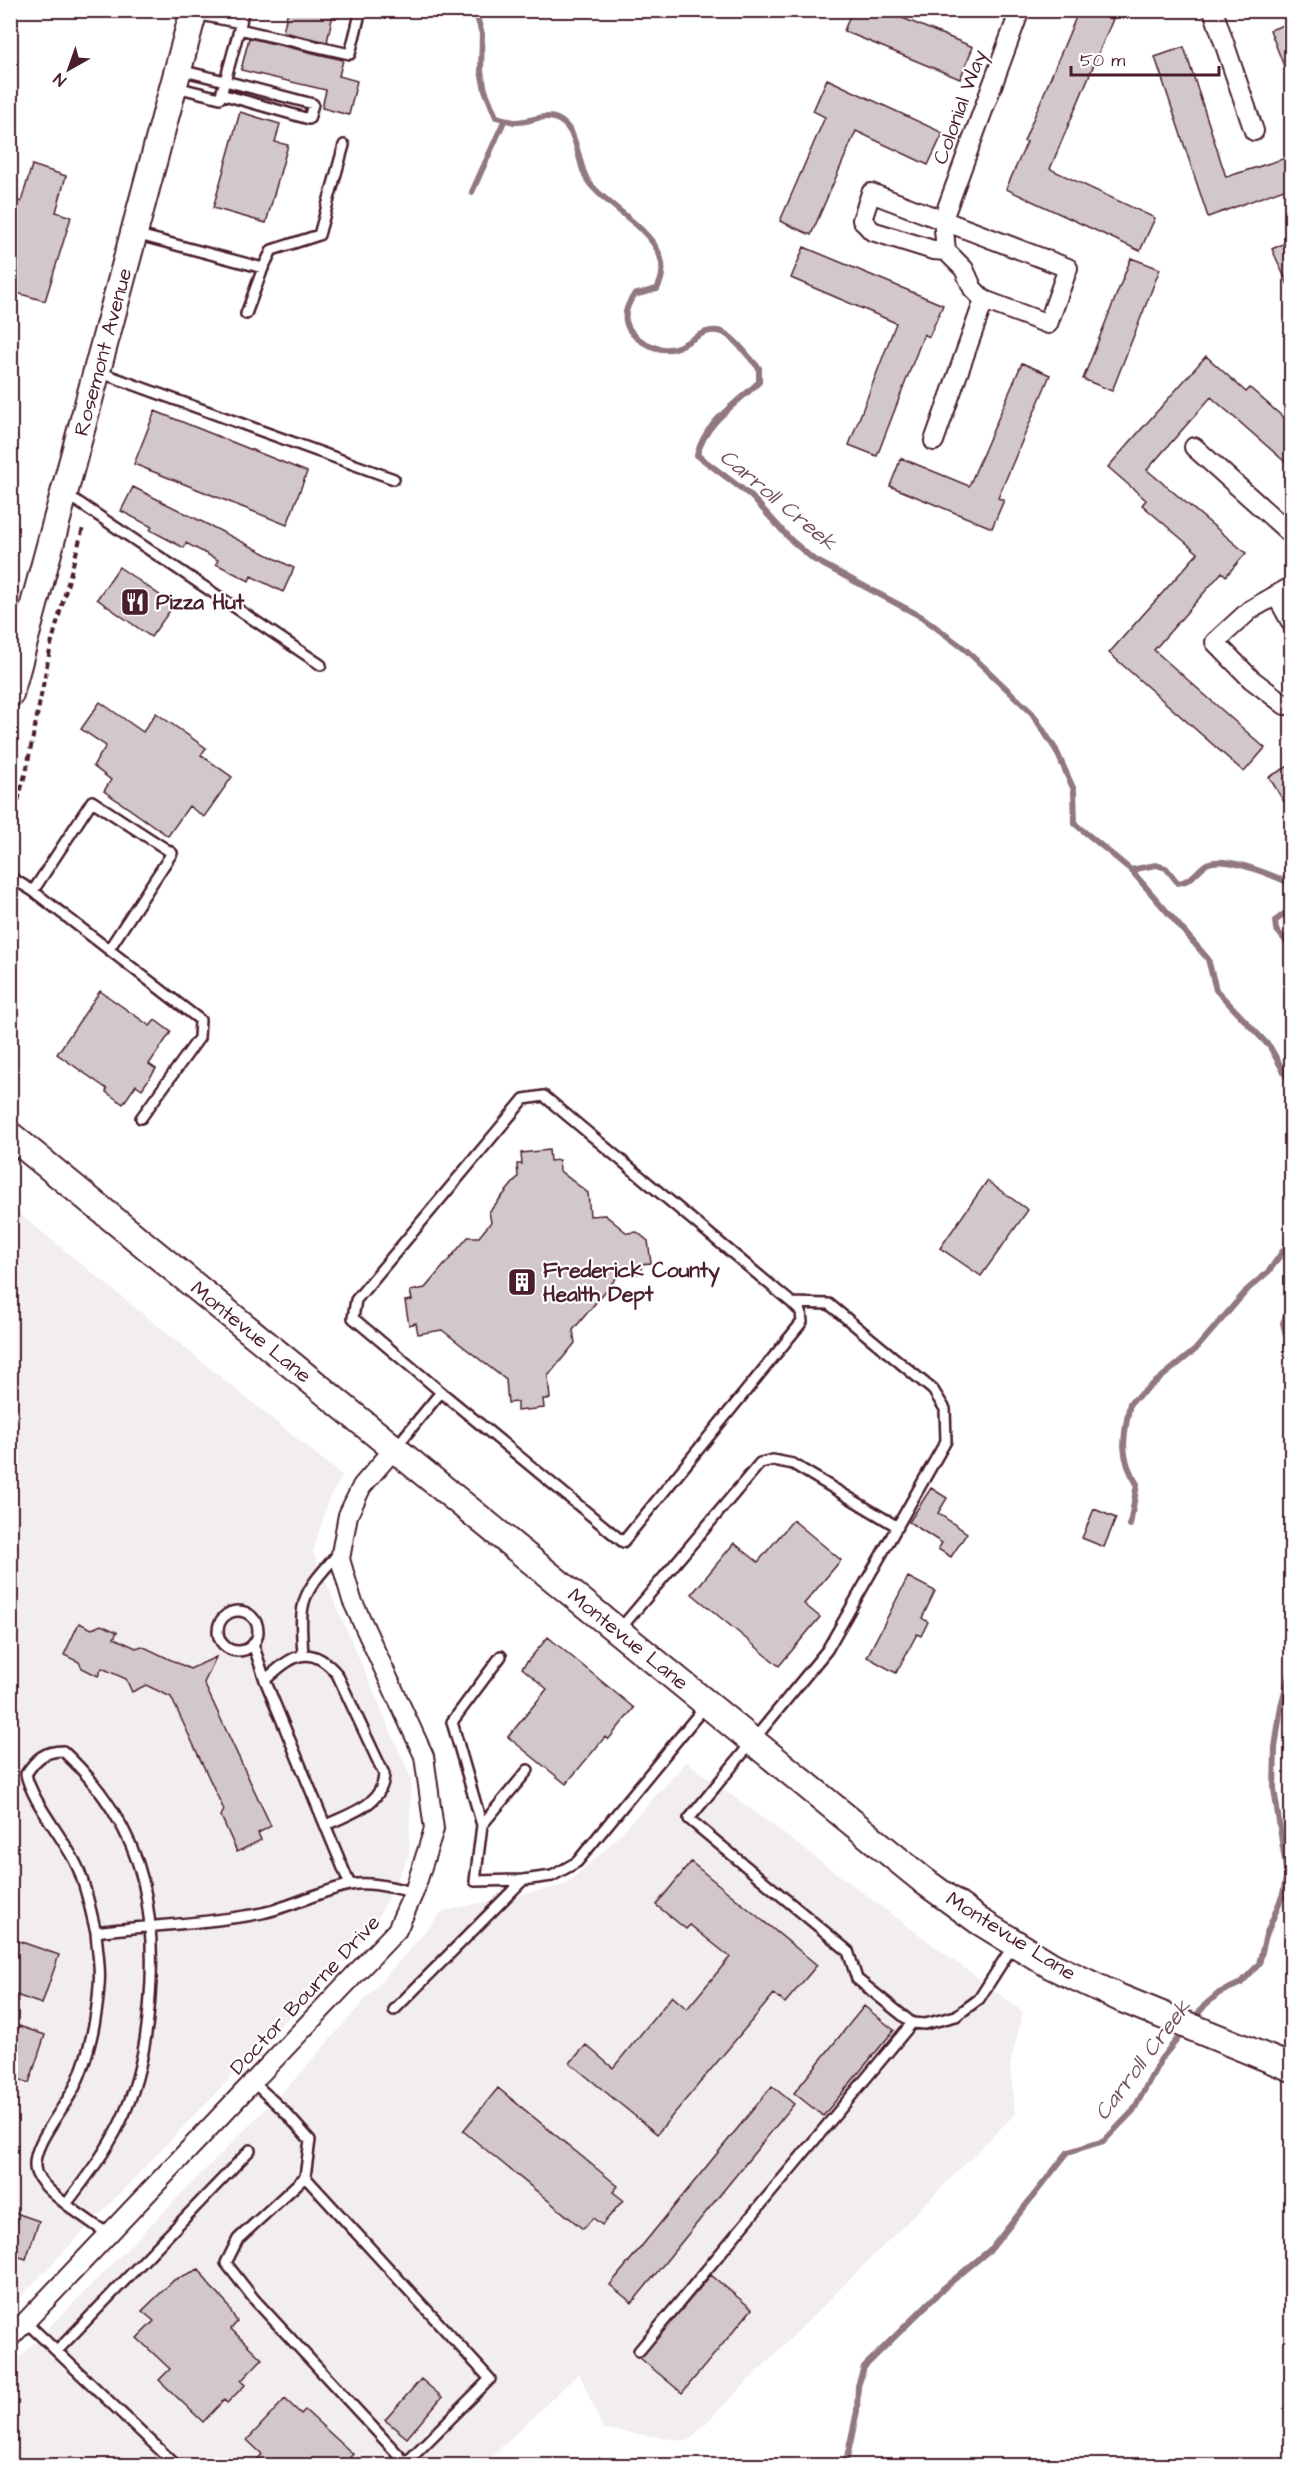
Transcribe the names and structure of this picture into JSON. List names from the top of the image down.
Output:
{
  "streets": {
    "street": [
      "Colonial Way",
      "Rosemont Avenue",
      "Montevue Lane",
      "Doctor Bourne Drive"
    ]
  },
  "crossings": [
    ["Montevue Lane", "Doctor Bourne Drive"]
  ],
  "water": ["Carroll Creek"],
  "places": {
    "restaurant": ["Pizza Hut"],
    "building": ["Frederick County Health Dept"]
  },
  "scale_bar": "50 m",
  "north": "bottom left"
}
